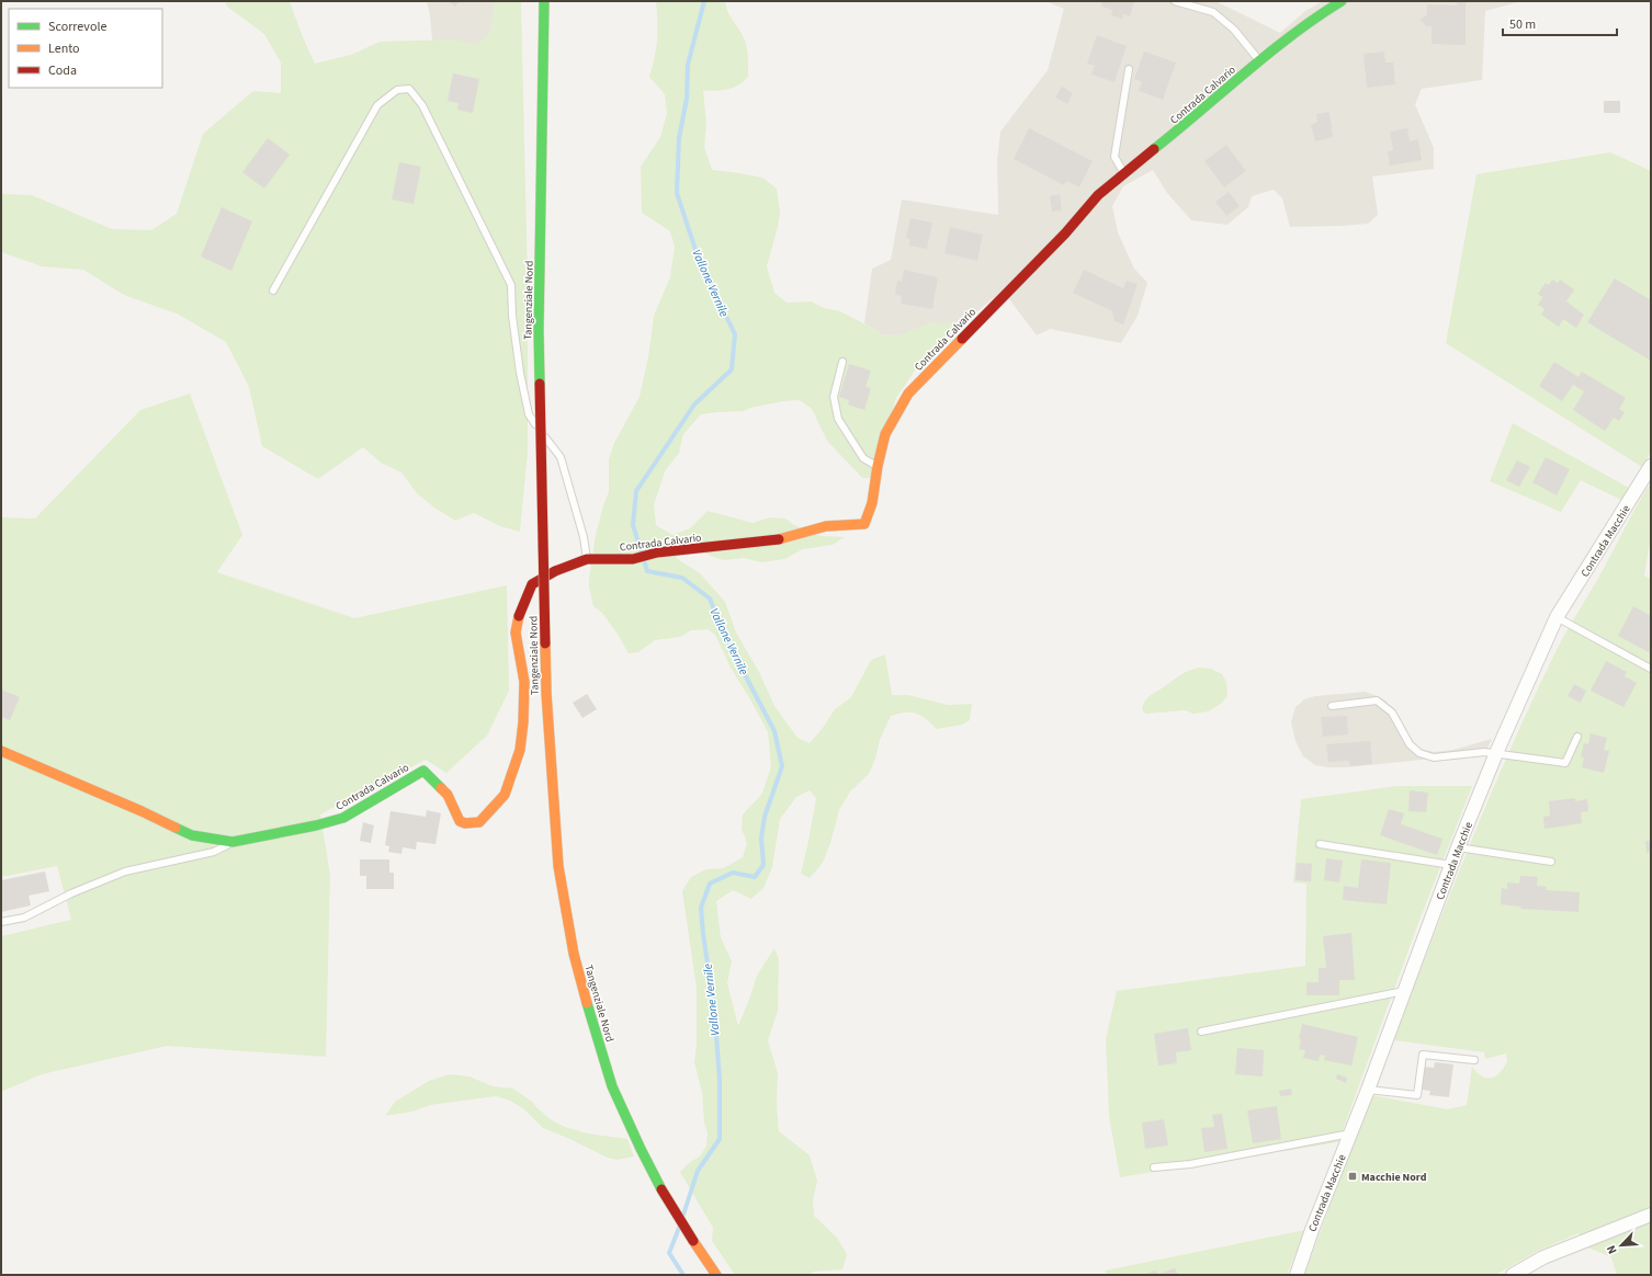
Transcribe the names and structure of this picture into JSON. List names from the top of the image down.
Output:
{
  "streets": {
    "street": ["Contrada Calvario", "Tangenziale Nord", "Contrada Macchie"]
  },
  "water": ["Vallone Vernile"],
  "places": {
    "transit": ["Macchie Nord"]
  },
  "legend": ["Scorrevole", "Lento", "Coda"],
  "scale_bar": "50 m",
  "north": "bottom left"
}
